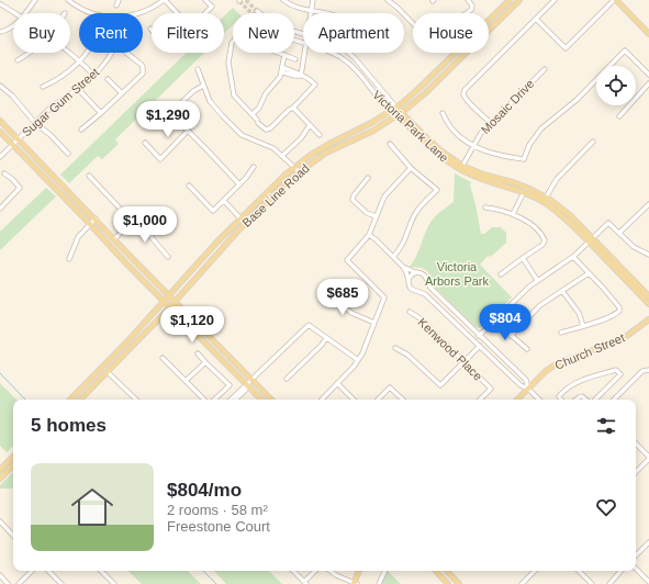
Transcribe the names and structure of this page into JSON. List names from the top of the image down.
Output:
{
  "streets": {
    "main road": ["Victoria Park Lane", "Base Line Road", "Church Street"],
    "street": ["Sugar Gum Street", "Mosaic Drive", "Kenwood Place"]
  },
  "crossings": [
    ["Mosaic Drive", "Victoria Park Lane"],
    ["Victoria Park Lane", "Base Line Road"]
  ],
  "parks": ["Victoria Arbors Park"],
  "page": {
    "chip": [
      "Buy",
      "Rent",
      "Filters",
      "New",
      "Apartment",
      "House"
    ],
    "price": [
      "$1,290",
      "$1,000",
      "$685",
      "$804",
      "$1,120"
    ],
    "heading": "5 homes",
    "list": [
      {
        "name": "$804/mo",
        "note": "2 rooms · 58 m² · Freestone Court"
      }
    ]
  }
}
